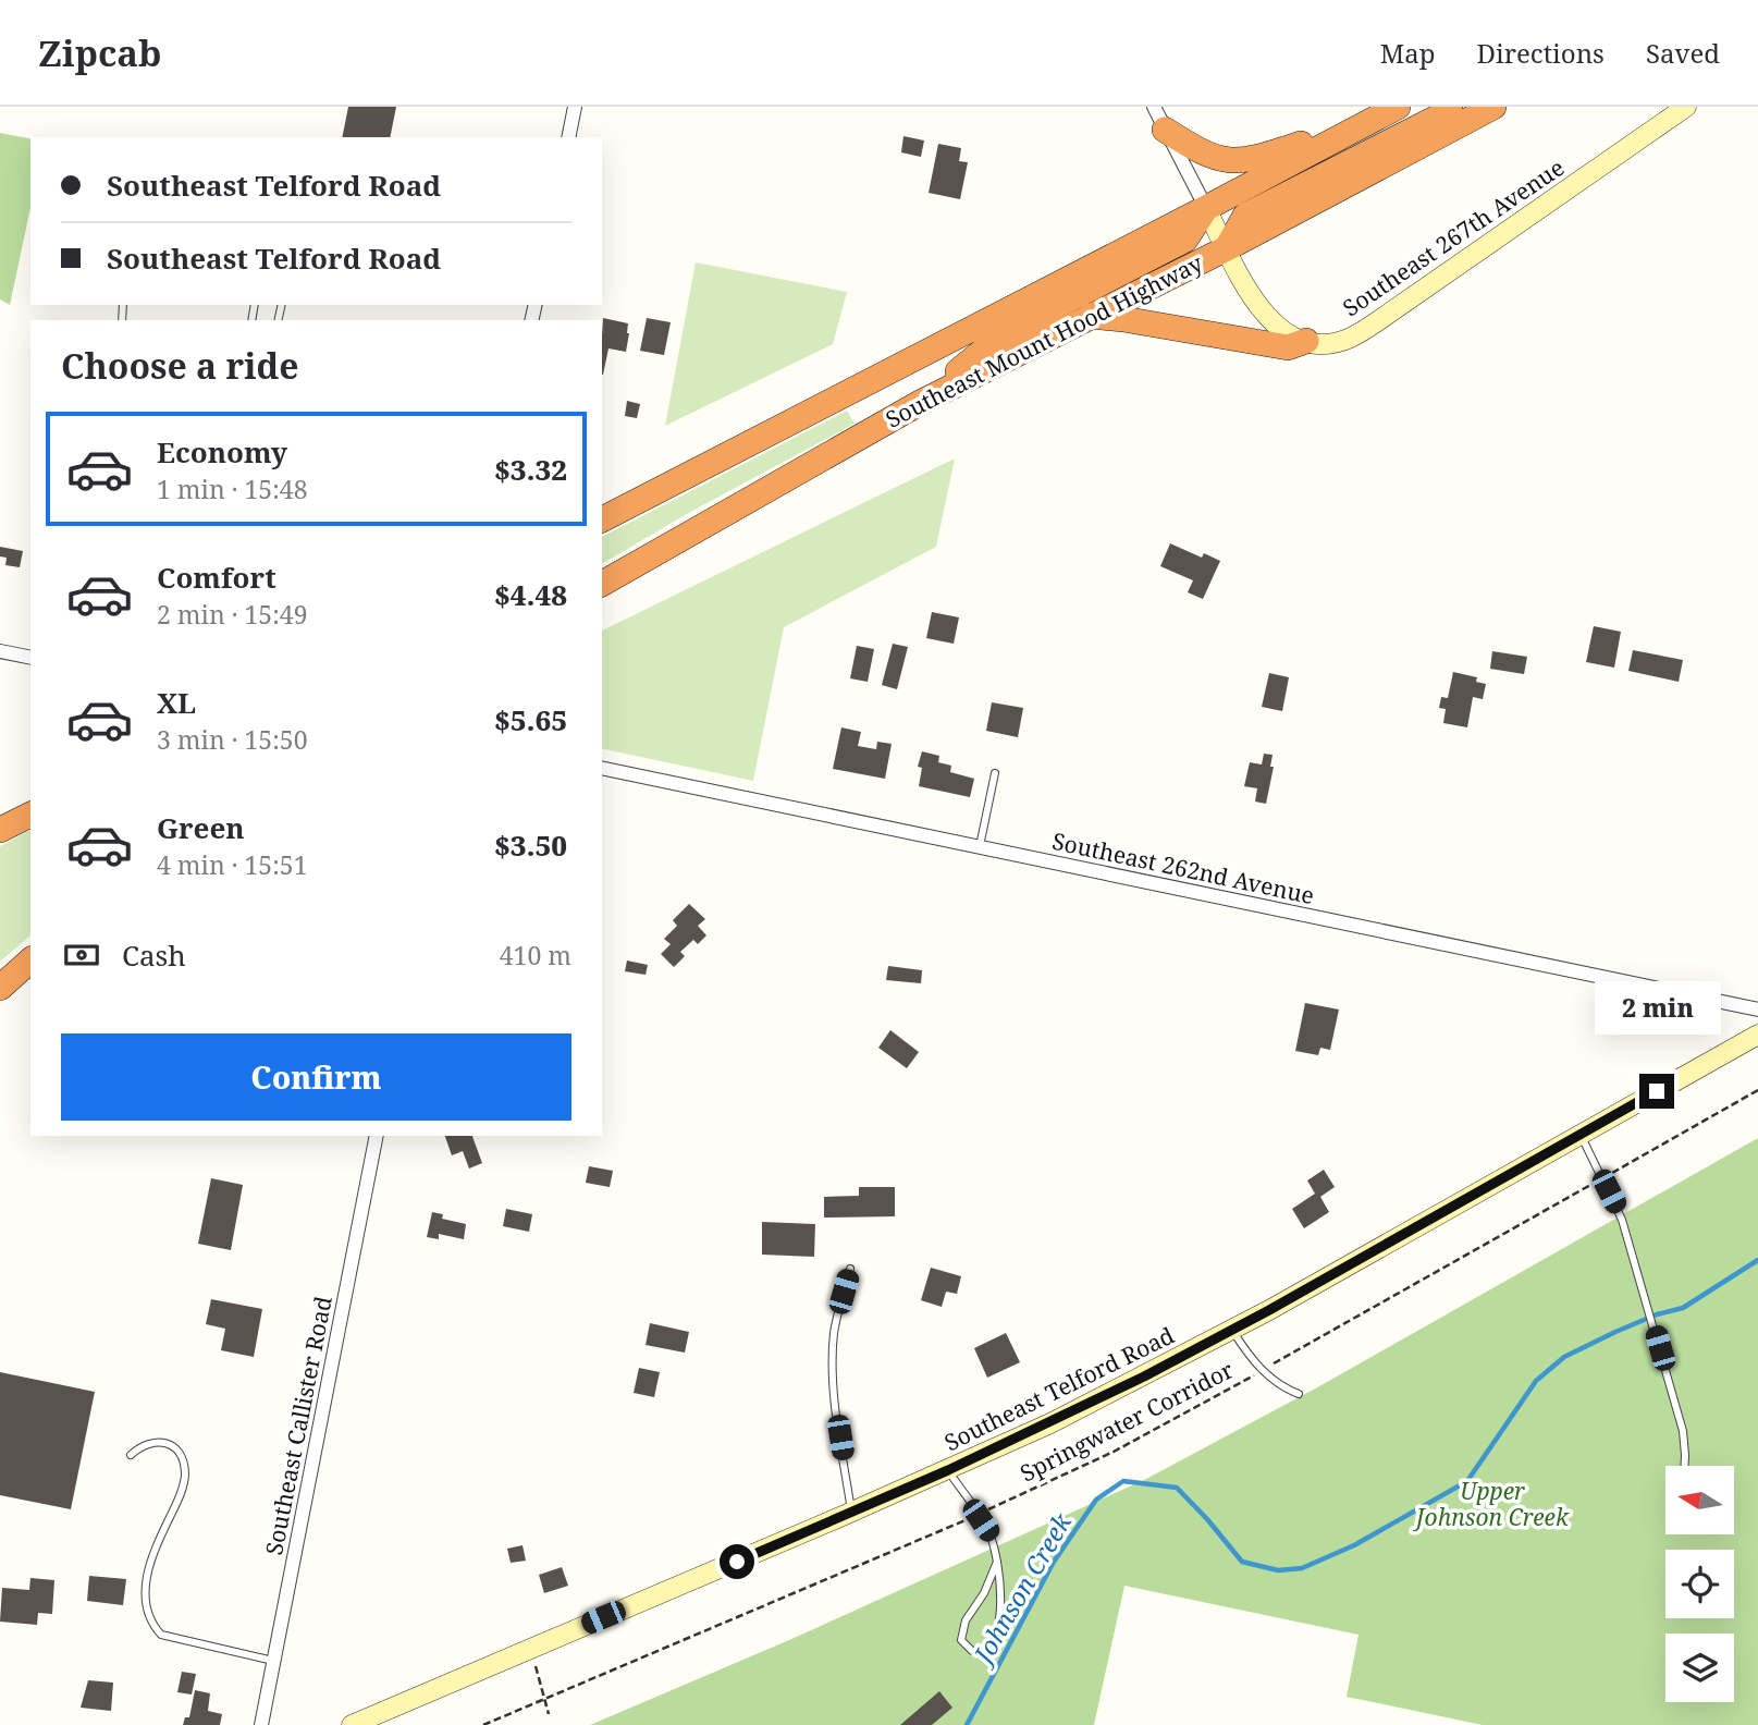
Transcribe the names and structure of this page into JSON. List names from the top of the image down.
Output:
{
  "streets": {
    "highway": ["Southeast Mount Hood Highway"],
    "street": [
      "Southeast 267th Avenue",
      "Southeast 262nd Avenue",
      "Southeast Telford Road",
      "Southeast Callister Road"
    ],
    "path": ["Springwater Corridor"]
  },
  "water": ["Johnson Creek"],
  "parks": ["Upper Johnson Creek"],
  "north": "left",
  "page": {
    "header": "Zipcab",
    "nav": ["Map", "Directions", "Saved"],
    "banner": ["Southeast Telford Road", "Southeast Telford Road"],
    "heading": "Choose a ride",
    "list": [
      {
        "name": "Economy",
        "note": "1 min · 15:48",
        "value": "$3.32"
      },
      {
        "name": "Comfort",
        "note": "2 min · 15:49",
        "value": "$4.48"
      },
      {
        "name": "XL",
        "note": "3 min · 15:50",
        "value": "$5.65"
      },
      {
        "name": "Green",
        "note": "4 min · 15:51",
        "value": "$3.50"
      }
    ],
    "pay": ["Cash", "410 m"],
    "bubble": "2 min",
    "buttons": "Confirm"
  }
}
